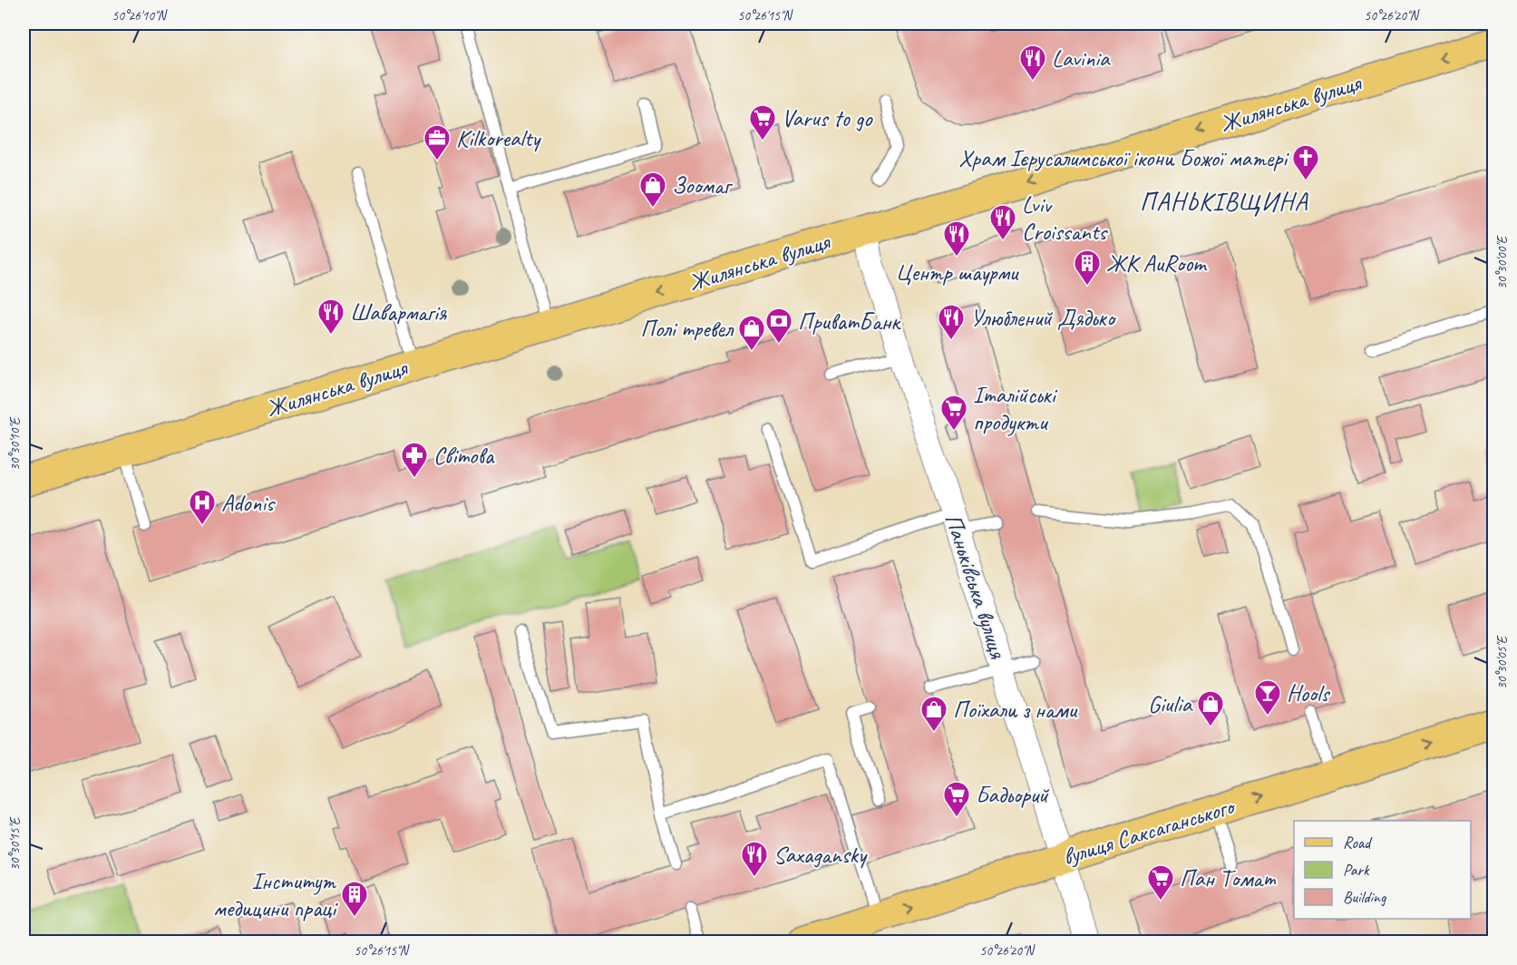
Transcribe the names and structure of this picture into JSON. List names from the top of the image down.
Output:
{
  "streets": {
    "main road": ["Жилянська вулиця", "вулиця Саксаганського"],
    "street": ["Паньківська вулиця"]
  },
  "crossings": [
    ["Жилянська вулиця", "Паньківська вулиця"],
    ["Паньківська вулиця", "вулиця Саксаганського"]
  ],
  "one_way": ["Жилянська вулиця", "вулиця Саксаганського"],
  "districts": ["ПАНЬКІВЩИНА"],
  "places": {
    "restaurant": [
      "Lavinia",
      "Lviv Croissants",
      "Центр шаурми",
      "Шавармагія",
      "Улюблений Дядько",
      "Saxagansky"
    ],
    "supermarket": [
      "Varus to go",
      "Італійські продукти",
      "Бадьорий",
      "Пан Томат"
    ],
    "office": ["Kilkorealty"],
    "church": ["Храм Ієрусалимської ікони Божої матері"],
    "shop": [
      "Зоомаг",
      "Полі тревел",
      "Giulia",
      "Поїхали з нами"
    ],
    "building": ["ЖК AuRoom", "Інститут медицини праці"],
    "bank": ["ПриватБанк"],
    "pharmacy": ["Світова"],
    "hospital": ["Adonis"],
    "bar": ["Hools"]
  },
  "legend": ["Road", "Park", "Building"],
  "coordinates": [
    "50°26'10\"N",
    "50°26'15\"N",
    "50°26'20\"N",
    "30°30'00\"E",
    "30°30'10\"E",
    "30°30'05\"E",
    "30°30'15\"E"
  ]
}
